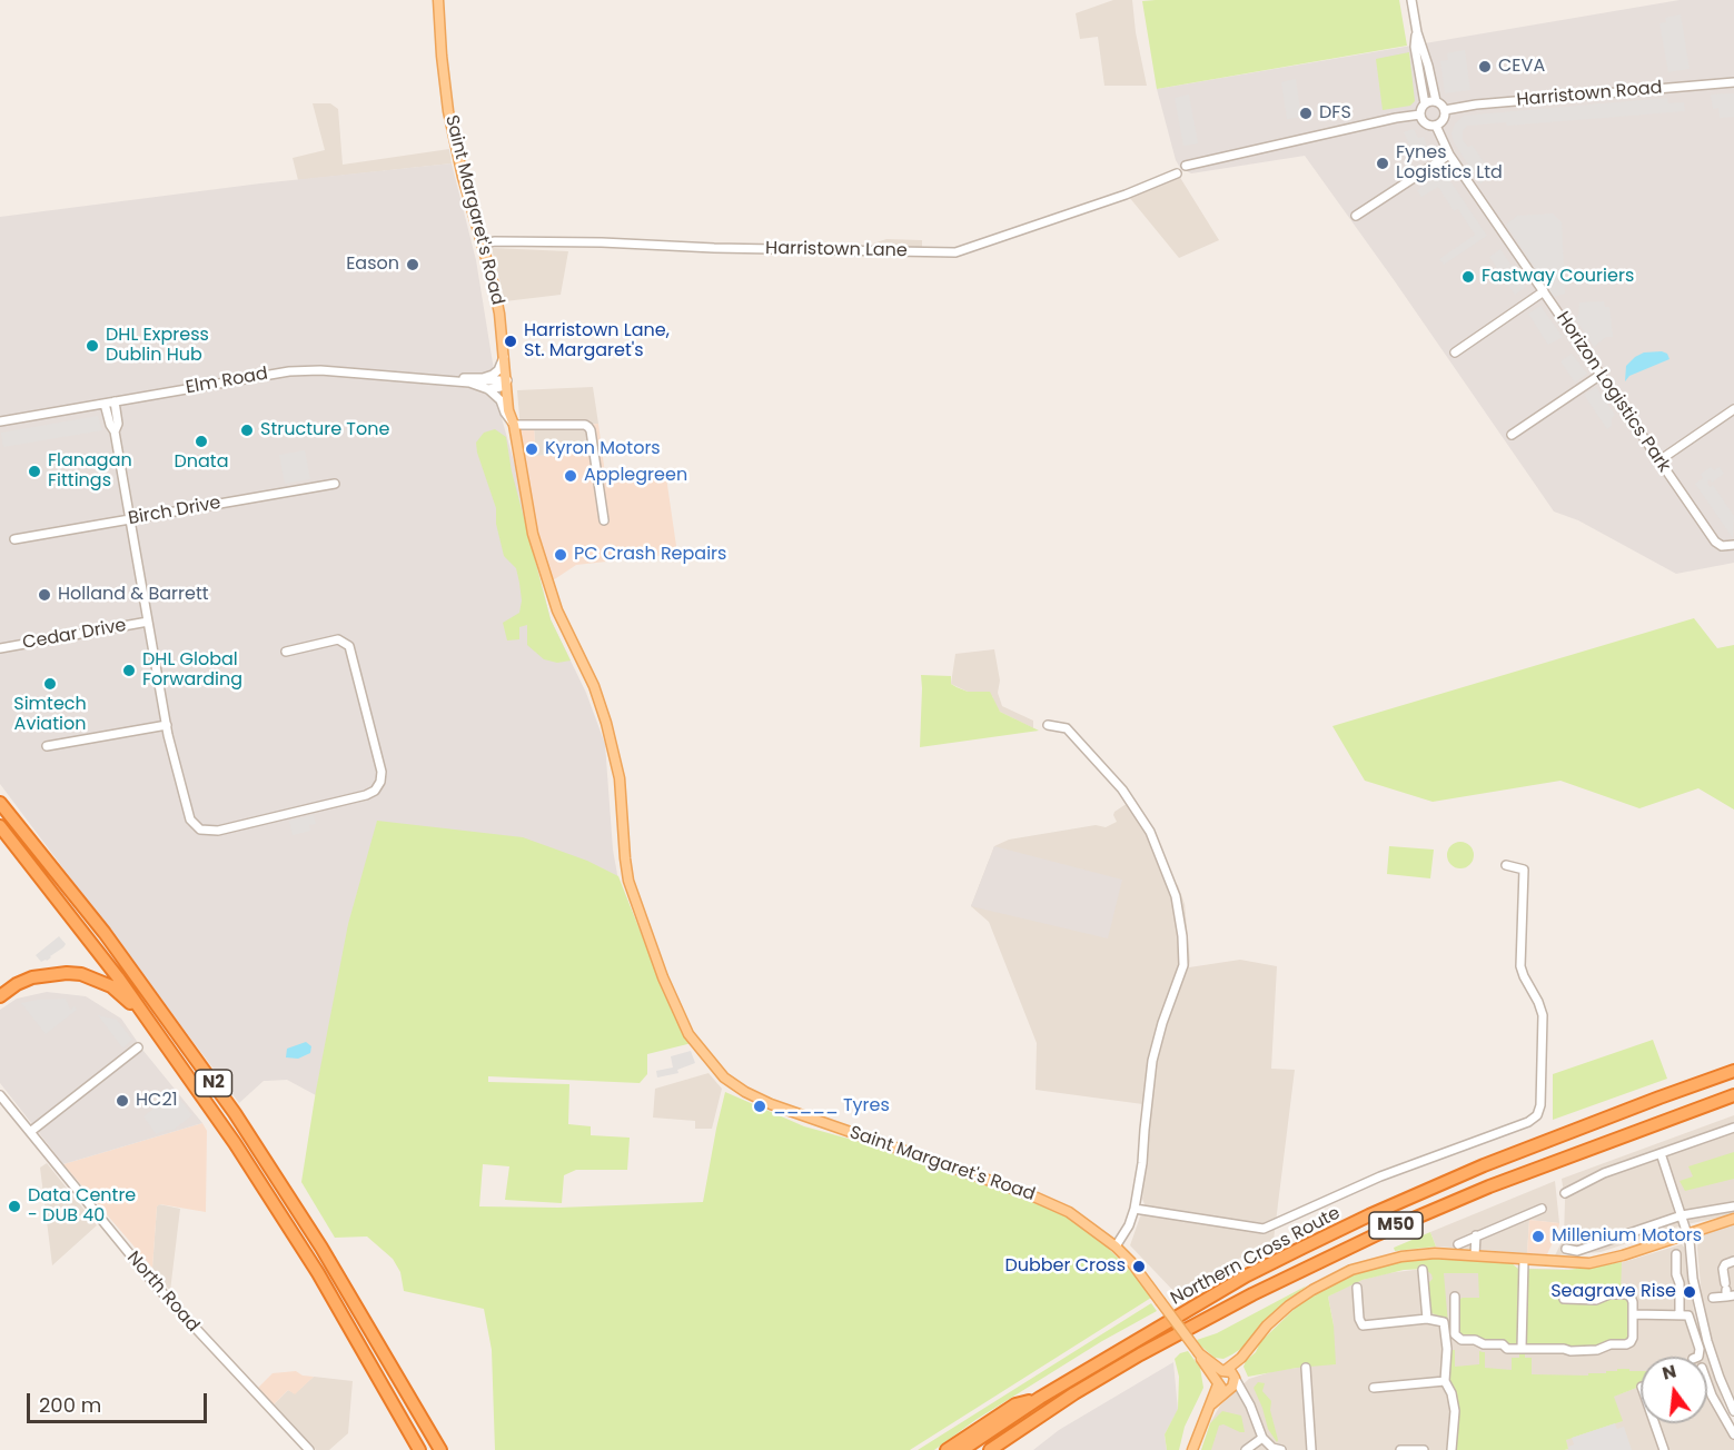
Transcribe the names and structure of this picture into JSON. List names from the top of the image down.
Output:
{
  "streets": {
    "highway": ["N2", "M50", "Northern Cross Route"],
    "main road": ["Saint Margaret's Road"],
    "street": [
      "Harristown Road",
      "Harristown Lane",
      "Elm Road",
      "Horizon Logistics Park",
      "Birch Drive",
      "Cedar Drive",
      "North Road"
    ]
  },
  "crossings": [
    ["Harristown Road", "Horizon Logistics Park"],
    ["Saint Margaret's Road", "Harristown Lane"],
    ["Saint Margaret's Road", "Elm Road"]
  ],
  "places": [
    "CEVA",
    "DFS",
    "Fynes Logistics Ltd",
    "Eason",
    "Fastway Couriers",
    "Harristown Lane, St. Margaret's",
    "DHL Express Dublin Hub",
    "Structure Tone",
    "Dnata",
    "Kyron Motors",
    "Flanagan Fittings",
    "Applegreen",
    "PC Crash Repairs",
    "Holland & Barrett",
    "DHL Global Forwarding",
    "Simtech Aviation",
    "HC21",
    "_____ Tyres",
    "Data Centre - DUB 40",
    "Millenium Motors",
    "Dubber Cross",
    "Seagrave Rise"
  ],
  "scale_bar": "200 m",
  "north": "top"
}
